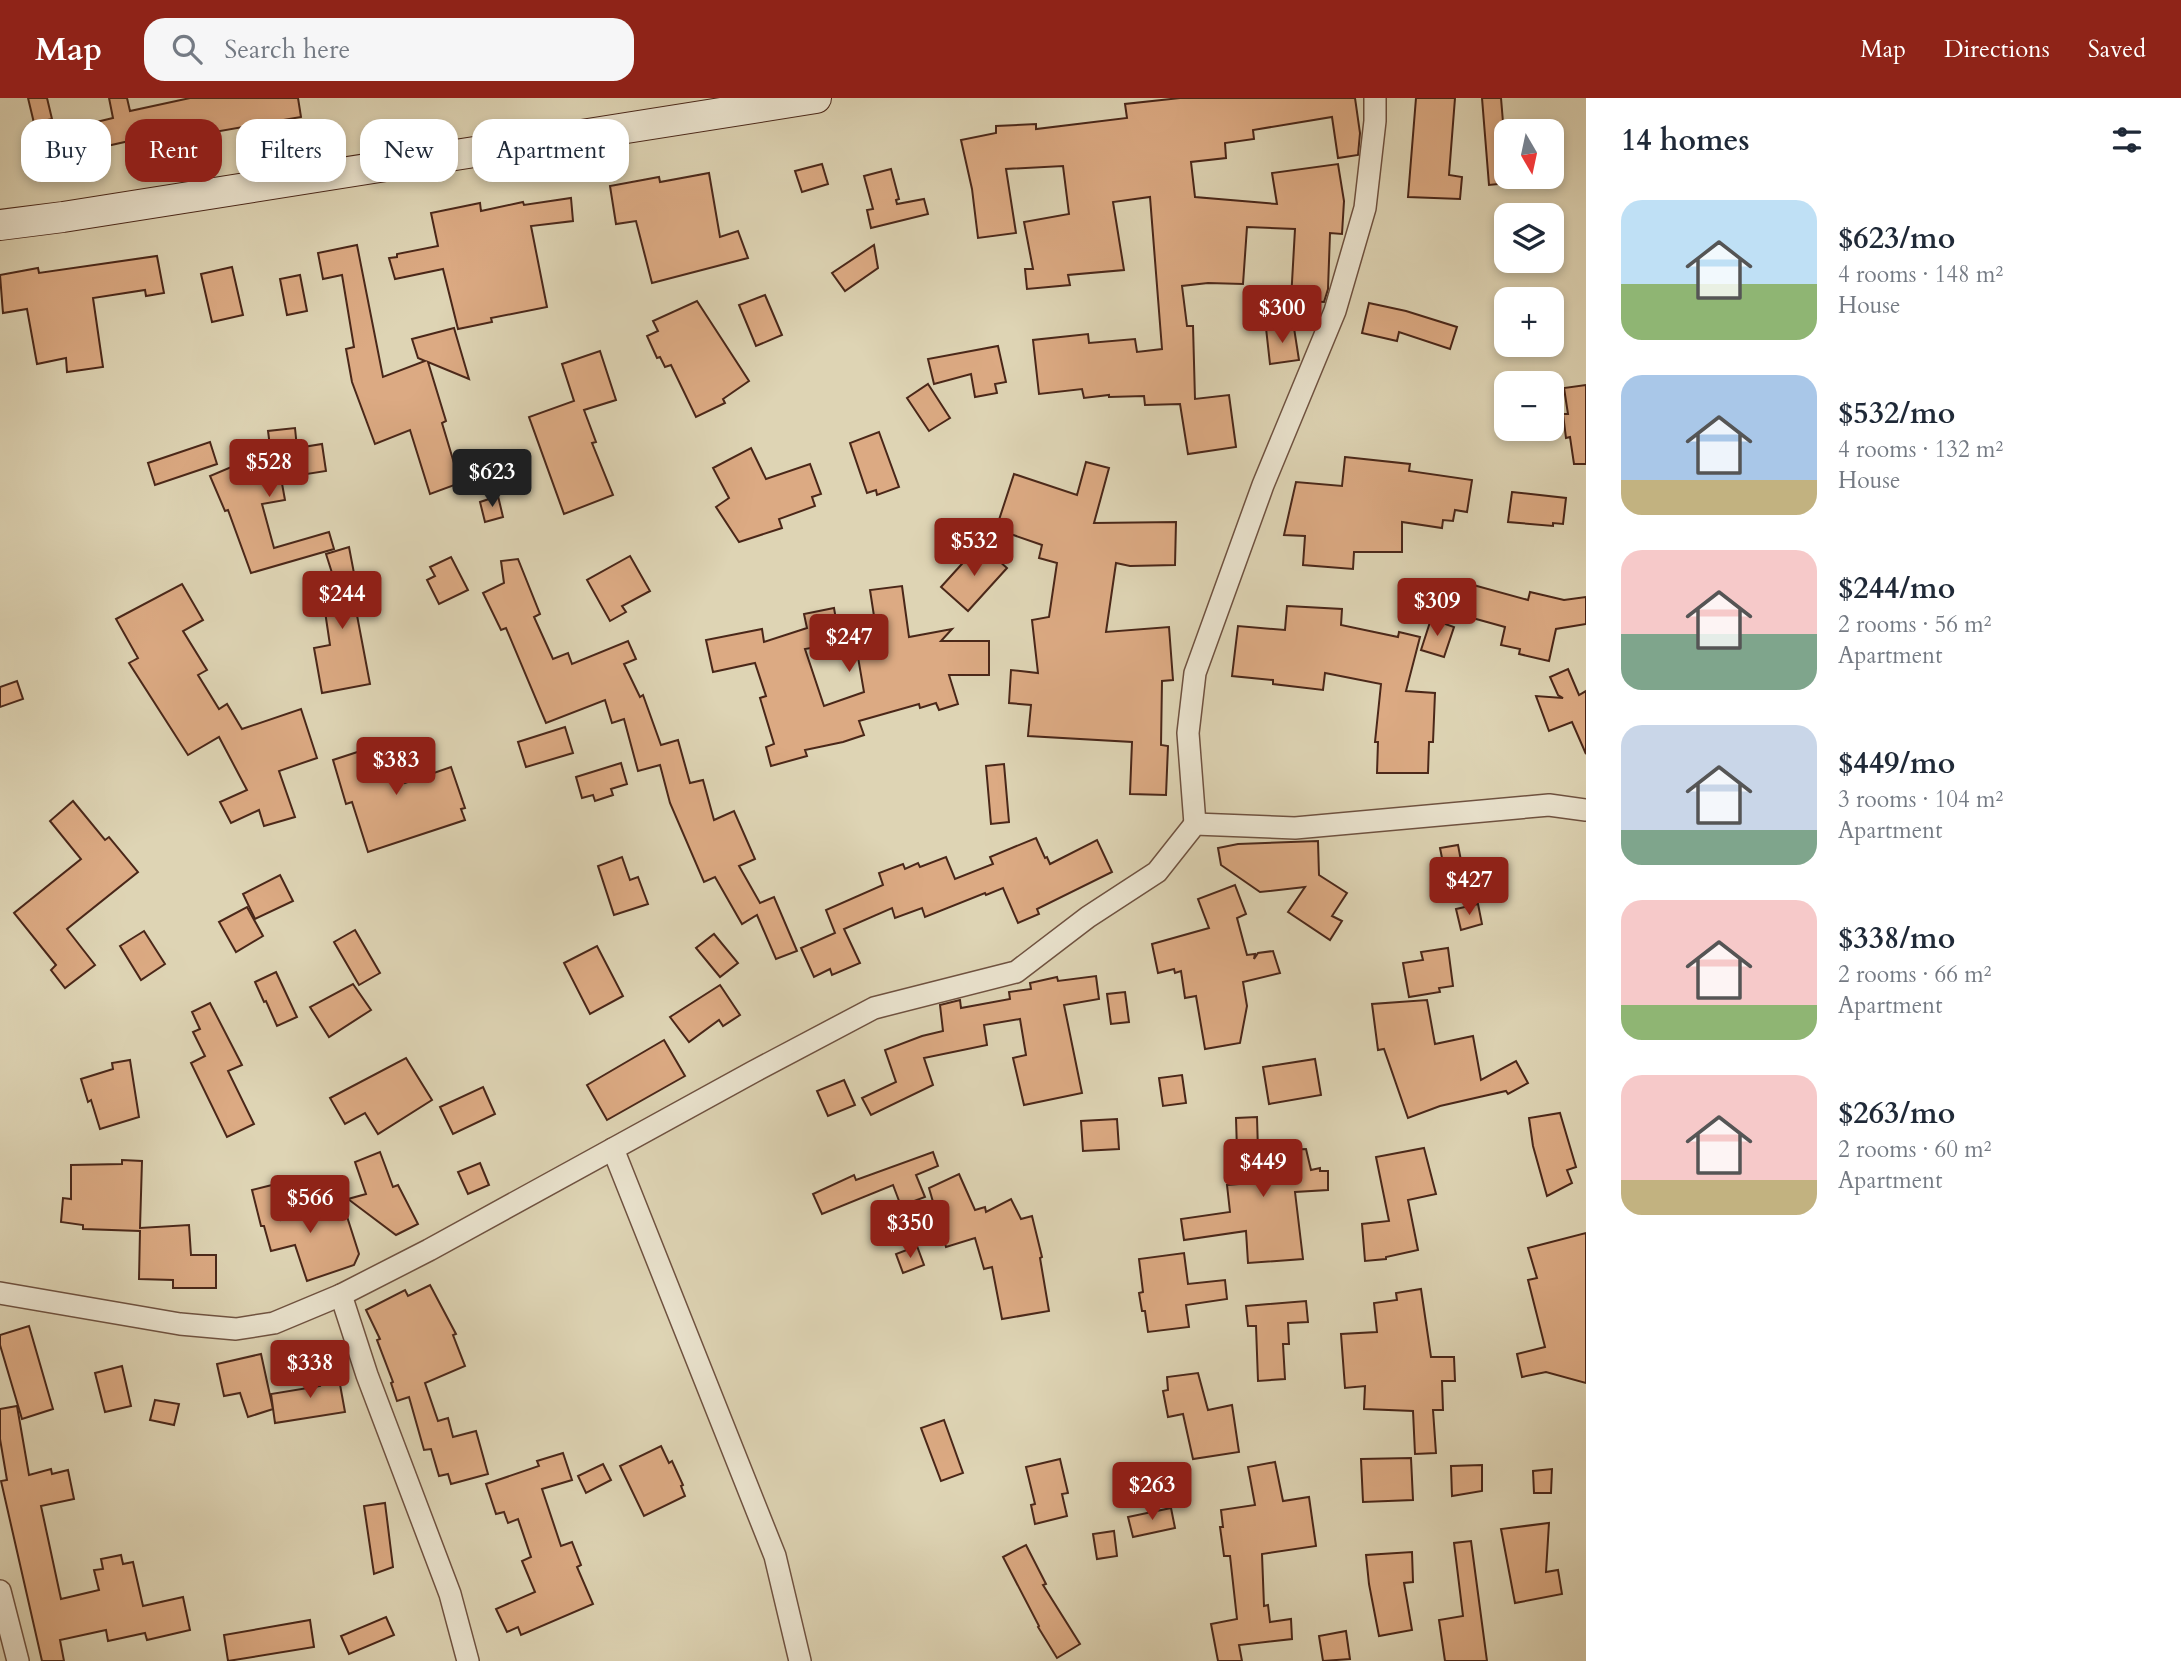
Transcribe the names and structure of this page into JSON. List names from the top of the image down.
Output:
{
  "north": "bottom",
  "page": {
    "header": "Map",
    "search": "Search here",
    "nav": ["Map", "Directions", "Saved"],
    "heading": "14 homes",
    "map_buttons": ["+", "−"],
    "chip": [
      "Buy",
      "Rent",
      "Filters",
      "New",
      "Apartment"
    ],
    "list": [
      {
        "name": "$623/mo",
        "note": "4 rooms · 148 m² · House"
      },
      {
        "name": "$532/mo",
        "note": "4 rooms · 132 m² · House"
      },
      {
        "name": "$244/mo",
        "note": "2 rooms · 56 m² · Apartment"
      },
      {
        "name": "$449/mo",
        "note": "3 rooms · 104 m² · Apartment"
      },
      {
        "name": "$338/mo",
        "note": "2 rooms · 66 m² · Apartment"
      },
      {
        "name": "$263/mo",
        "note": "2 rooms · 60 m² · Apartment"
      }
    ],
    "price": [
      "$300",
      "$528",
      "$623",
      "$532",
      "$244",
      "$309",
      "$247",
      "$383",
      "$427",
      "$449",
      "$566",
      "$350",
      "$338",
      "$263"
    ]
  }
}
